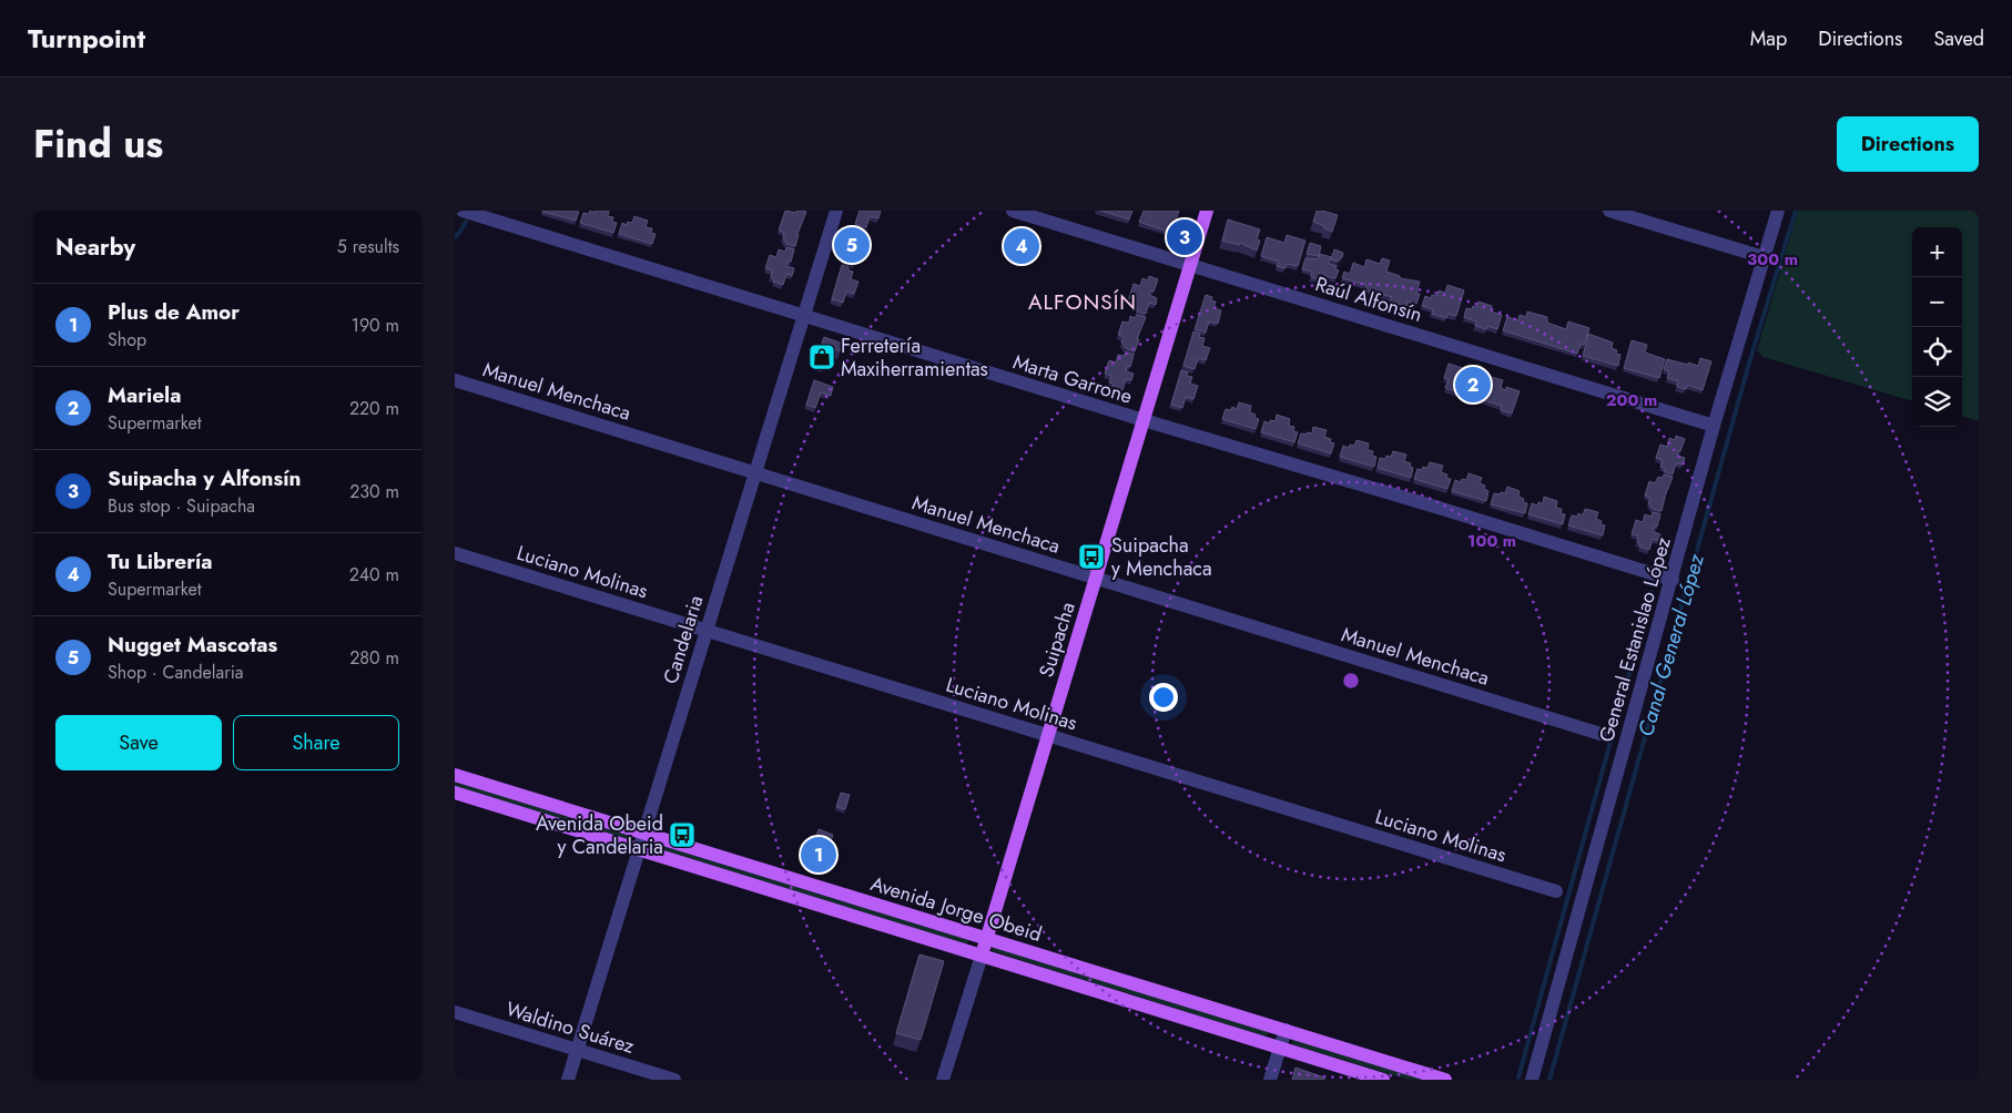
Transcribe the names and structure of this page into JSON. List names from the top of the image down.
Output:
{
  "streets": {
    "main road": ["Suipacha", "Avenida Jorge Obeid"],
    "street": [
      "Raúl Alfonsín",
      "Marta Garrone",
      "Manuel Menchaca",
      "Luciano Molinas",
      "Candelaria",
      "General Estanislao López",
      "Waldino Suárez"
    ]
  },
  "crossings": [
    ["Raúl Alfonsín", "Suipacha"],
    ["Raúl Alfonsín", "General Estanislao López"],
    ["Marta Garrone", "Candelaria"],
    ["Marta Garrone", "Suipacha"],
    ["Marta Garrone", "General Estanislao López"],
    ["Manuel Menchaca", "Candelaria"],
    ["Manuel Menchaca", "Suipacha"],
    ["Luciano Molinas", "Candelaria"],
    ["Luciano Molinas", "Suipacha"],
    ["Candelaria", "Avenida Jorge Obeid"],
    ["Candelaria", "Waldino Suárez"],
    ["Suipacha", "Avenida Jorge Obeid"]
  ],
  "districts": ["ALFONSÍN"],
  "water": ["Canal General López"],
  "places": {
    "shop": ["Ferretería Maxiherramientas"],
    "bus stop": ["Suipacha y Menchaca", "Avenida Obeid y Candelaria"]
  },
  "page": {
    "header": "Turnpoint",
    "nav": ["Map", "Directions", "Saved"],
    "title": "Find us",
    "buttons": [
      "Directions",
      ["Save", "Share"]
    ],
    "heading": ["Nearby", "5 results"],
    "pins": [
      "3",
      "5",
      "4",
      "2",
      "1"
    ],
    "map_buttons": ["+", "−"],
    "list": [
      {
        "mark": "1",
        "name": "Plus de Amor",
        "note": "Shop",
        "value": "190 m"
      },
      {
        "mark": "2",
        "name": "Mariela",
        "note": "Supermarket",
        "value": "220 m"
      },
      {
        "mark": "3",
        "name": "Suipacha y Alfonsín",
        "note": "Bus stop · Suipacha",
        "value": "230 m"
      },
      {
        "mark": "4",
        "name": "Tu Librería",
        "note": "Supermarket",
        "value": "240 m"
      },
      {
        "mark": "5",
        "name": "Nugget Mascotas",
        "note": "Shop · Candelaria",
        "value": "280 m"
      }
    ]
  },
  "rings": ["300 m", "200 m", "100 m"]
}
